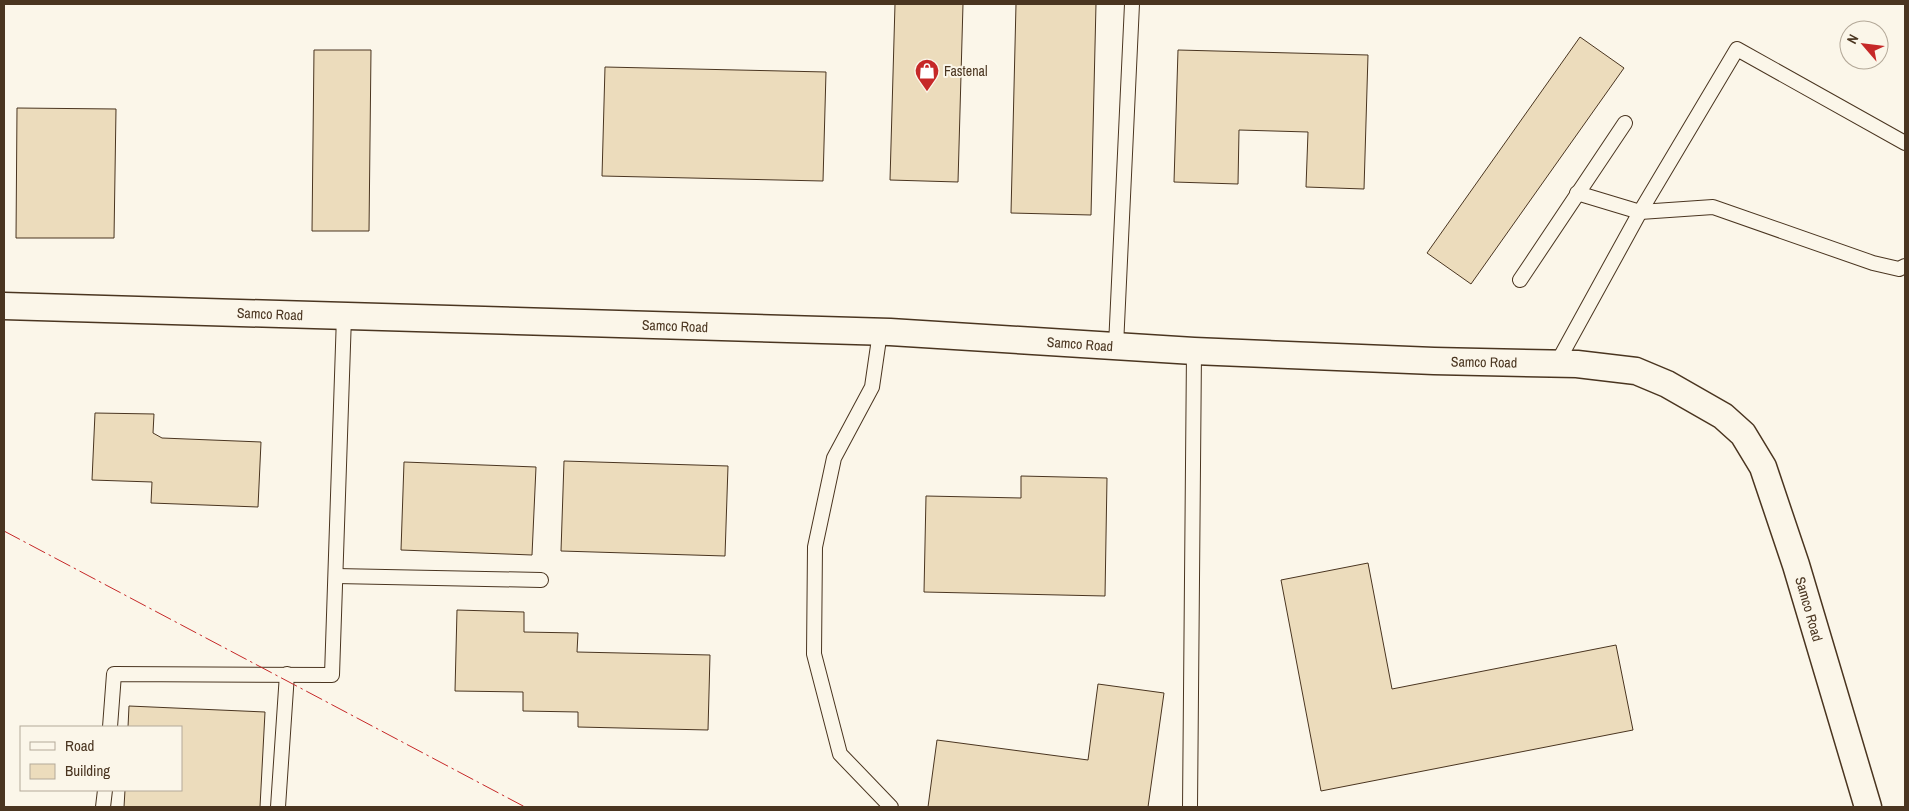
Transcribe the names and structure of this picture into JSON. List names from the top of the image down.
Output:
{
  "streets": {
    "street": ["Samco Road"]
  },
  "places": {
    "shop": ["Fastenal"]
  },
  "legend": ["Road", "Building"],
  "north": "top left"
}
